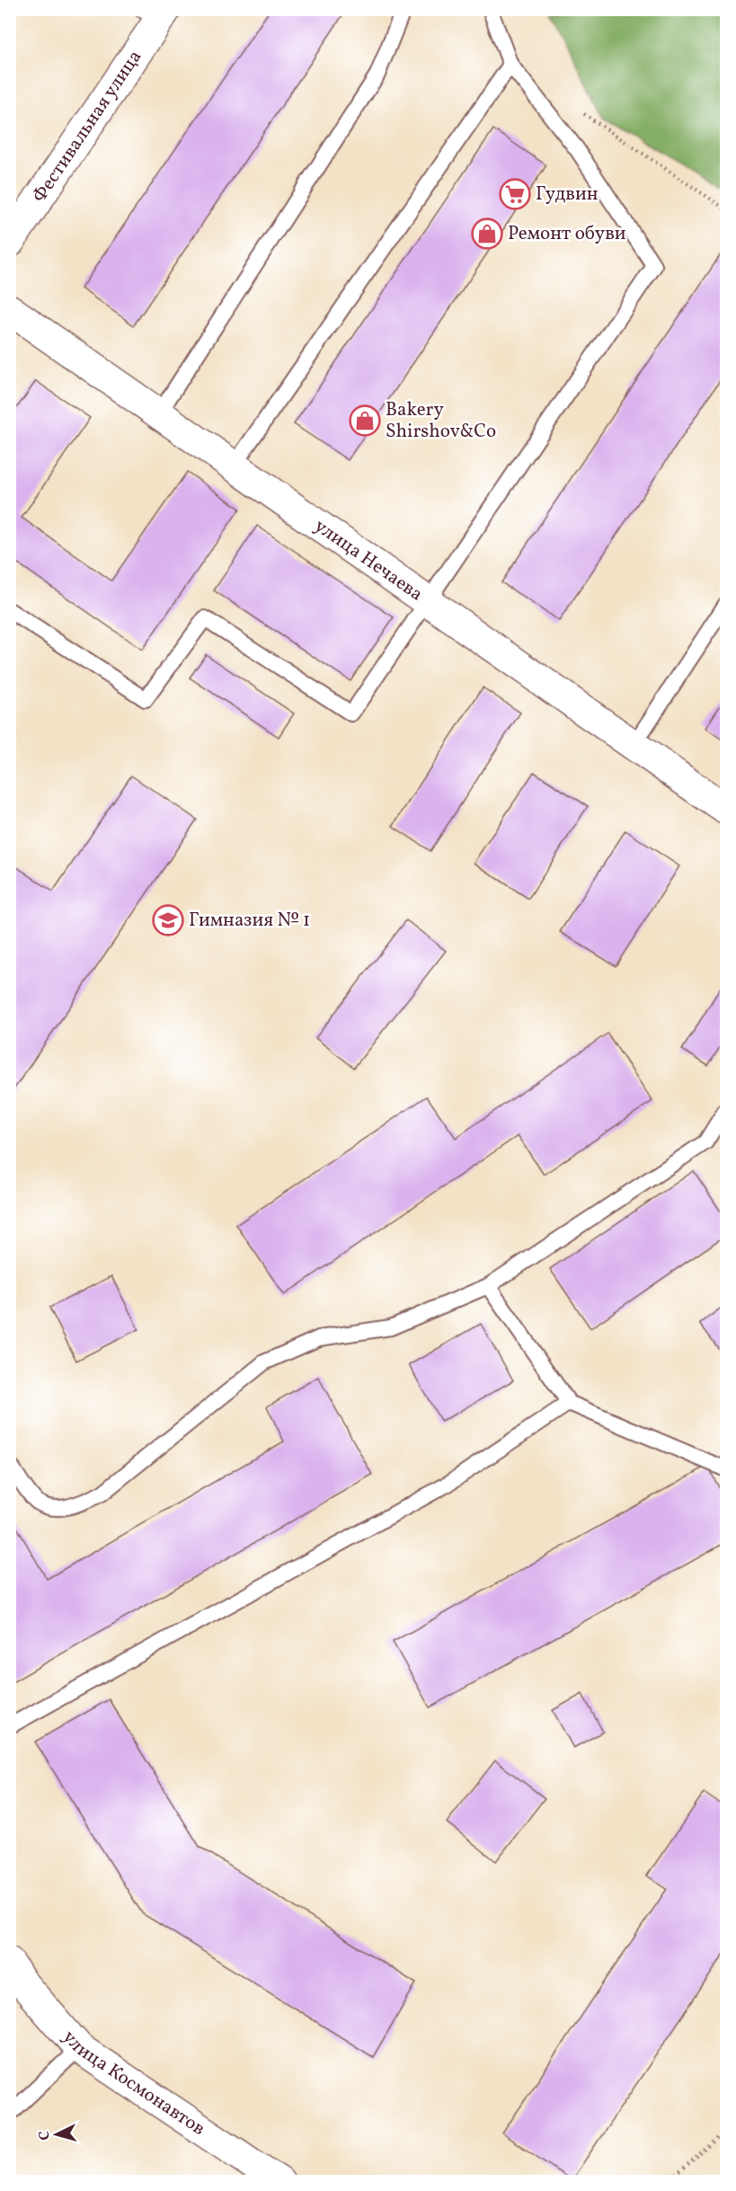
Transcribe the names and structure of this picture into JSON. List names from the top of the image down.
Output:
{
  "streets": {
    "street": ["Фестивальная улица", "улица Нечаева", "улица Космонавтов"]
  },
  "places": {
    "supermarket": ["Гудвин"],
    "shop": ["Ремонт обуви", "Bakery Shirshov&Co"],
    "school or university": ["Гимназия № 1"]
  },
  "north": "left"
}
